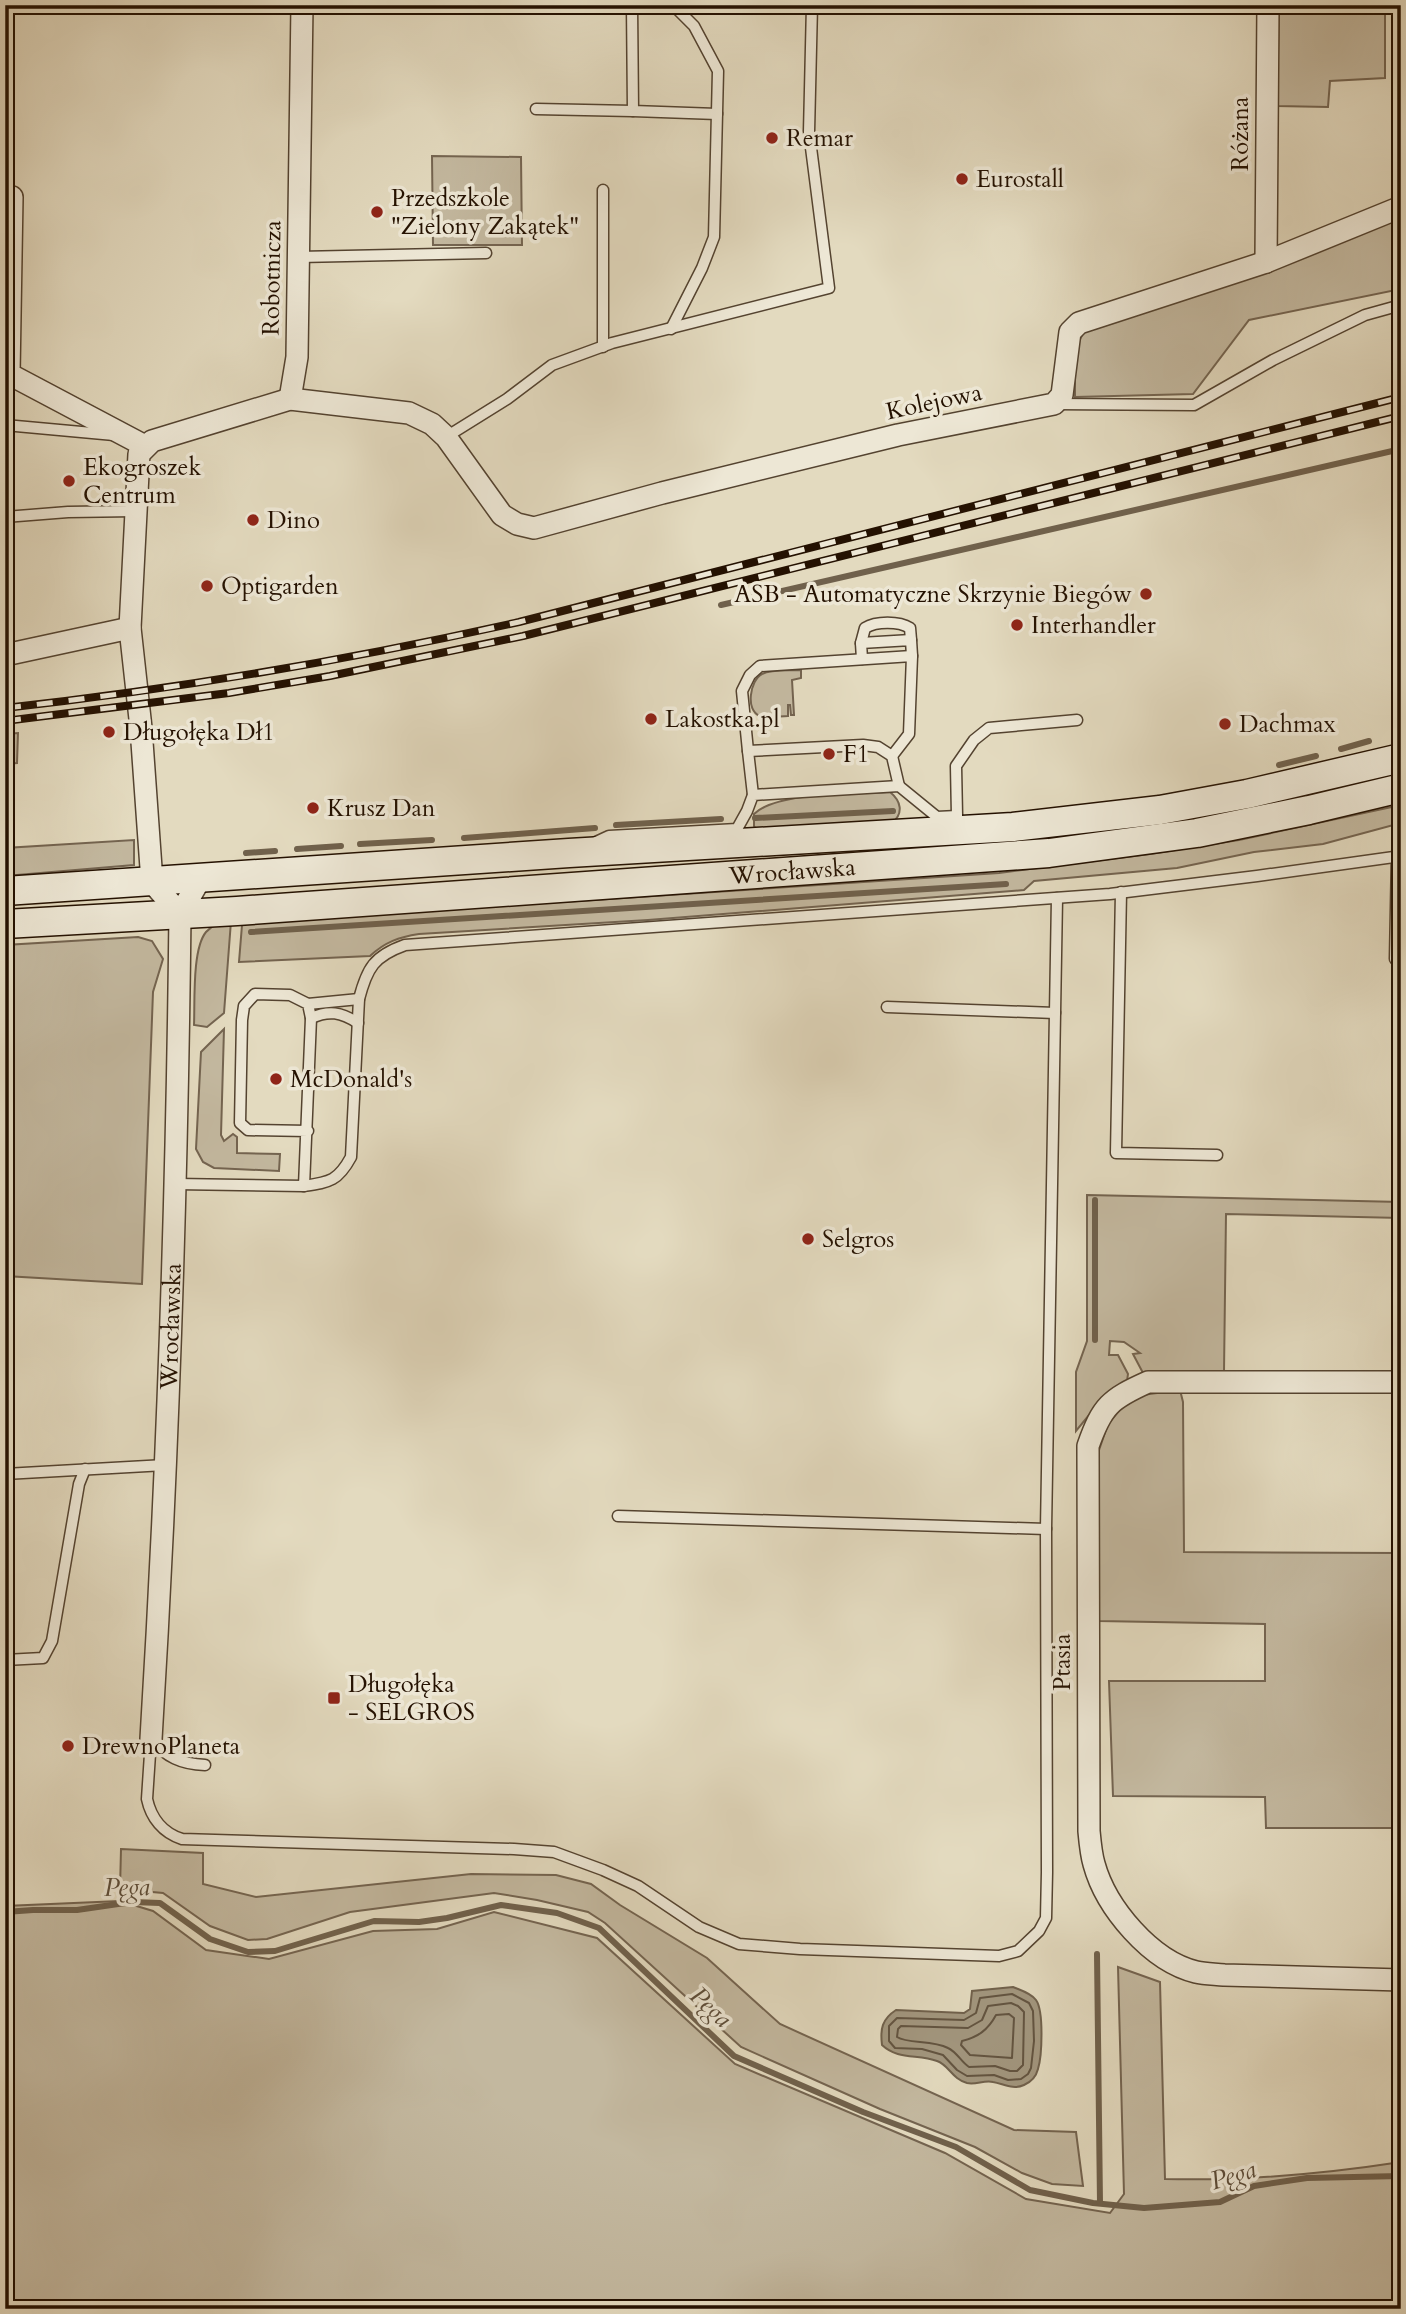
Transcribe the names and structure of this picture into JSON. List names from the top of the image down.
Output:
{
  "streets": {
    "main road": ["Wrocławska"],
    "street": [
      "Różana",
      "Robotnicza",
      "Kolejowa",
      "Ptasia"
    ]
  },
  "water": ["Pęga"],
  "places": {
    "other": [
      "Remar",
      "Eurostall",
      "Przedszkole \"Zielony Zakątek\"",
      "Ekogroszek Centrum",
      "Dino",
      "Optigarden",
      "ASB - Automatyczne Skrzynie Biegów",
      "Interhandler",
      "Lakostka.pl",
      "Dachmax",
      "Długołęka Dł1",
      "F1",
      "Krusz Dan",
      "McDonald's",
      "Selgros",
      "DrewnoPlaneta"
    ],
    "transit": ["Długołęka - SELGROS"]
  }
}
